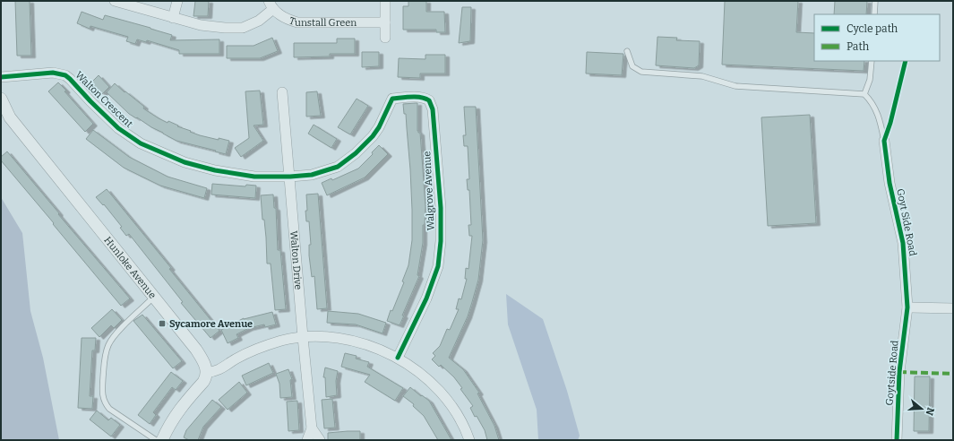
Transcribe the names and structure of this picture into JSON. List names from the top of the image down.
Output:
{
  "streets": {
    "street": [
      "Tunstall Green",
      "Walton Crescent",
      "Walgrove Avenue",
      "Goyt Side Road",
      "Walton Drive",
      "Hunloke Avenue",
      "Goytside Road"
    ]
  },
  "crossings": [
    ["Walton Crescent", "Walgrove Avenue"],
    ["Walton Crescent", "Walton Drive"],
    ["Goyt Side Road", "Goytside Road"]
  ],
  "places": {
    "transit": ["Sycamore Avenue"]
  },
  "legend": ["Cycle path", "Path"],
  "north": "right"
}
